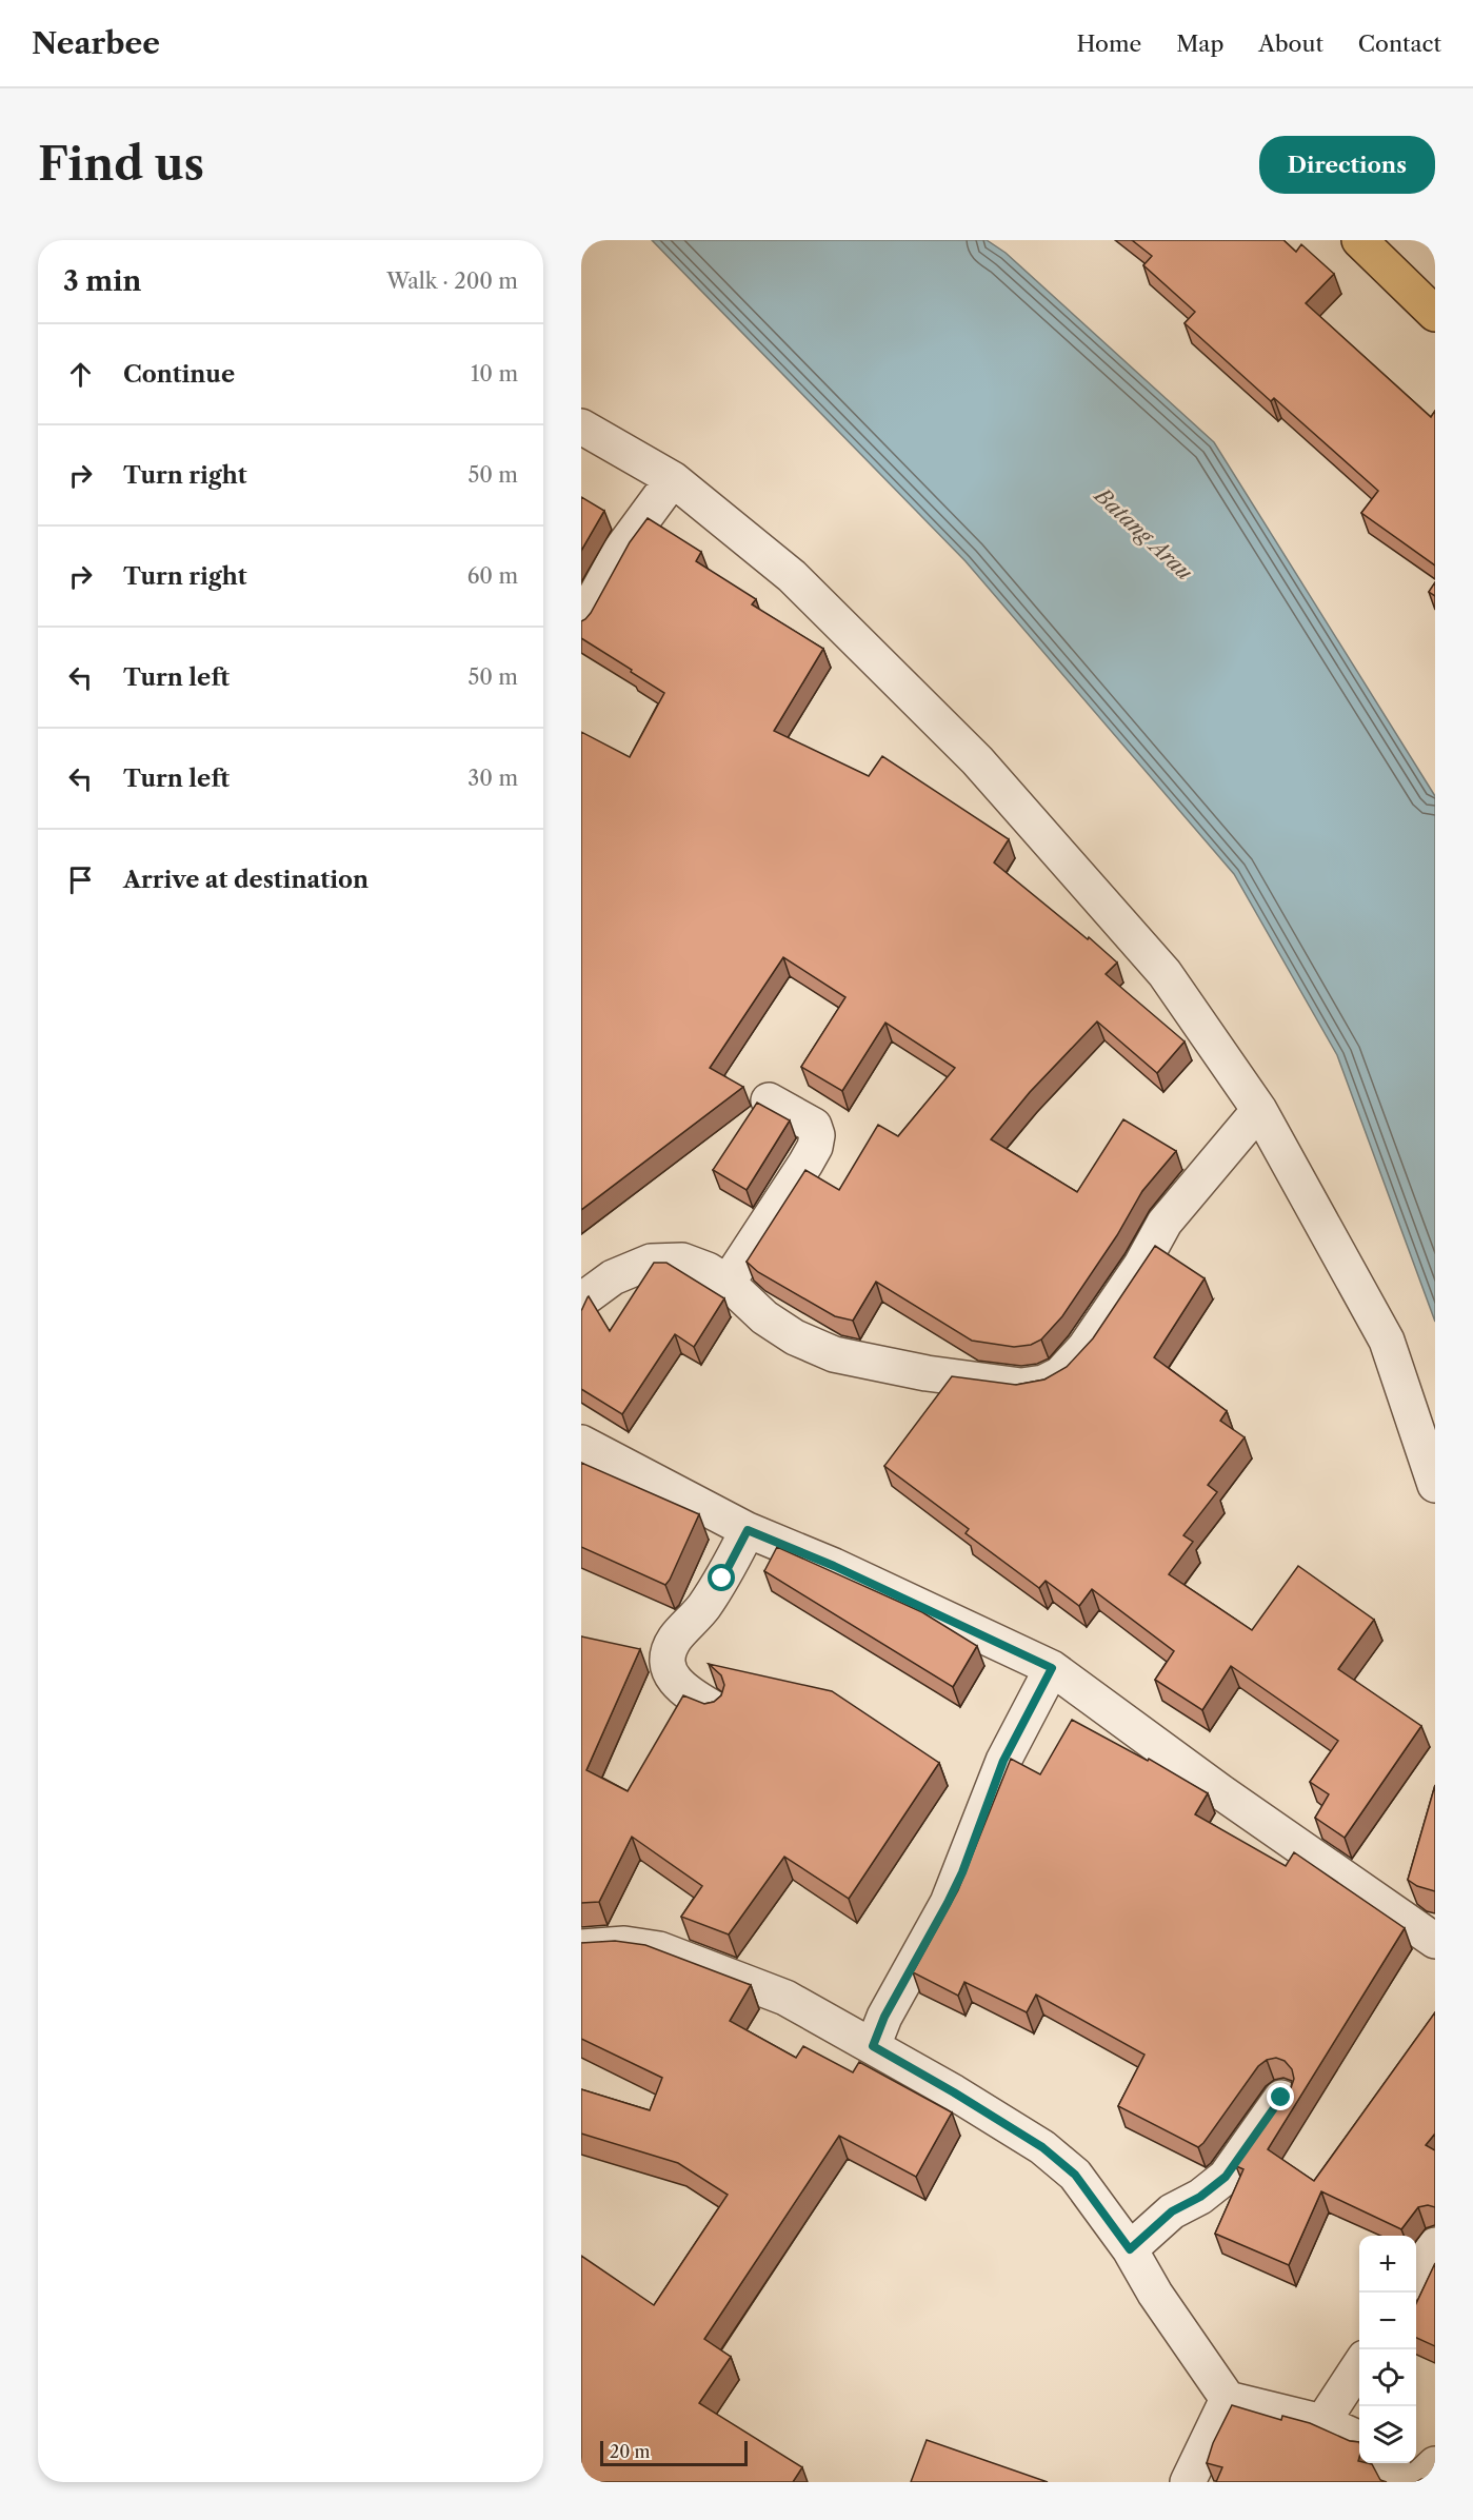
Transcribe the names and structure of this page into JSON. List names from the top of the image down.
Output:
{
  "water": ["Batang Arau"],
  "scale_bar": "20 m",
  "page": {
    "header": "Nearbee",
    "nav": [
      "Home",
      "Map",
      "About",
      "Contact"
    ],
    "buttons": "Directions",
    "title": "Find us",
    "heading": ["3 min", "Walk · 200 m"],
    "list": [
      ["Continue", "10 m"],
      ["Turn right", "50 m"],
      ["Turn right", "60 m"],
      ["Turn left", "50 m"],
      ["Turn left", "30 m"],
      "Arrive at destination"
    ],
    "map_buttons": ["+", "−"],
    "scale": "20 m"
  }
}
